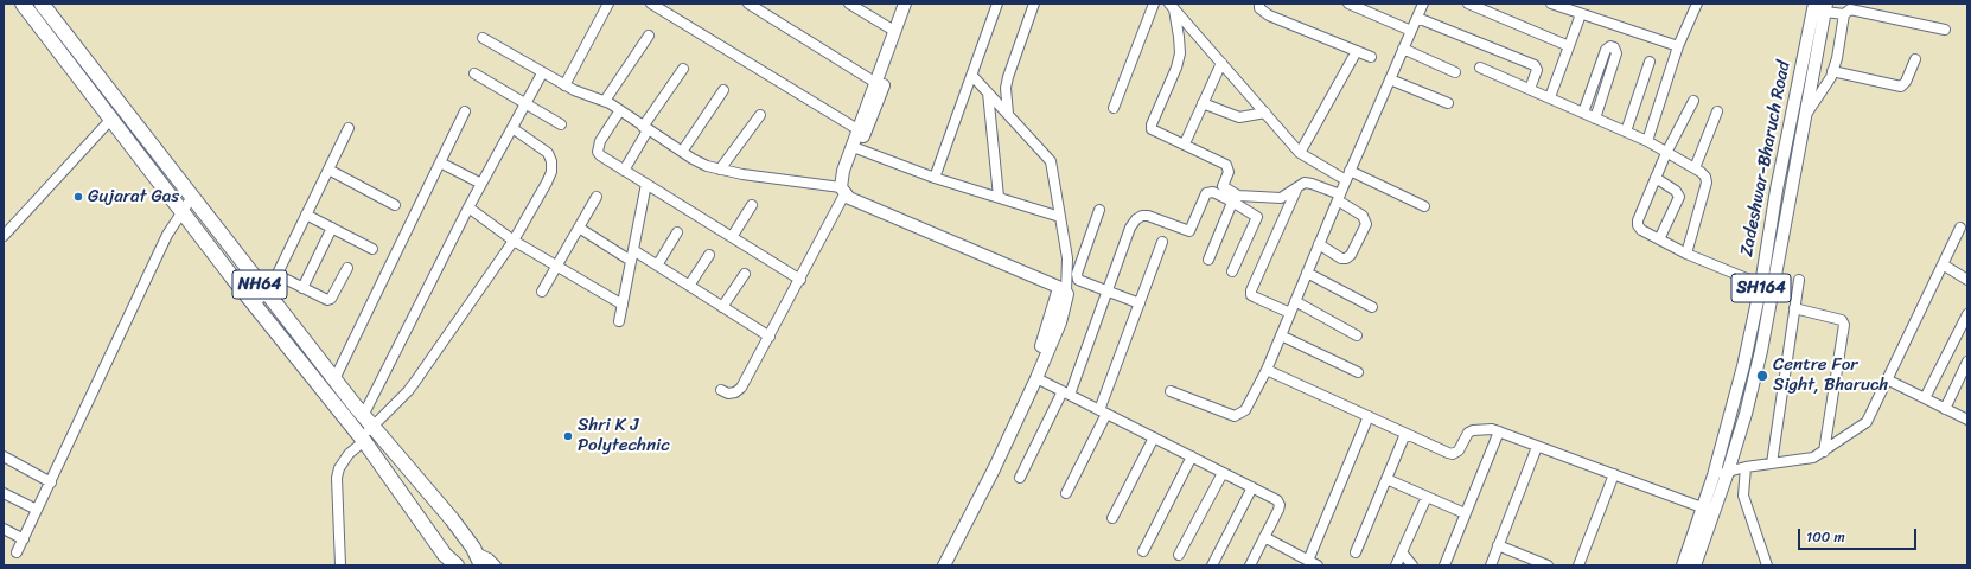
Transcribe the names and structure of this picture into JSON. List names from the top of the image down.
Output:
{
  "streets": {
    "highway": ["NH64"],
    "main road": ["Zadeshwar-Bharuch Road", "SH164"]
  },
  "places": ["Gujarat Gas", "Centre For Sight, Bharuch", "Shri K J Polytechnic"],
  "scale_bar": "100 m"
}
